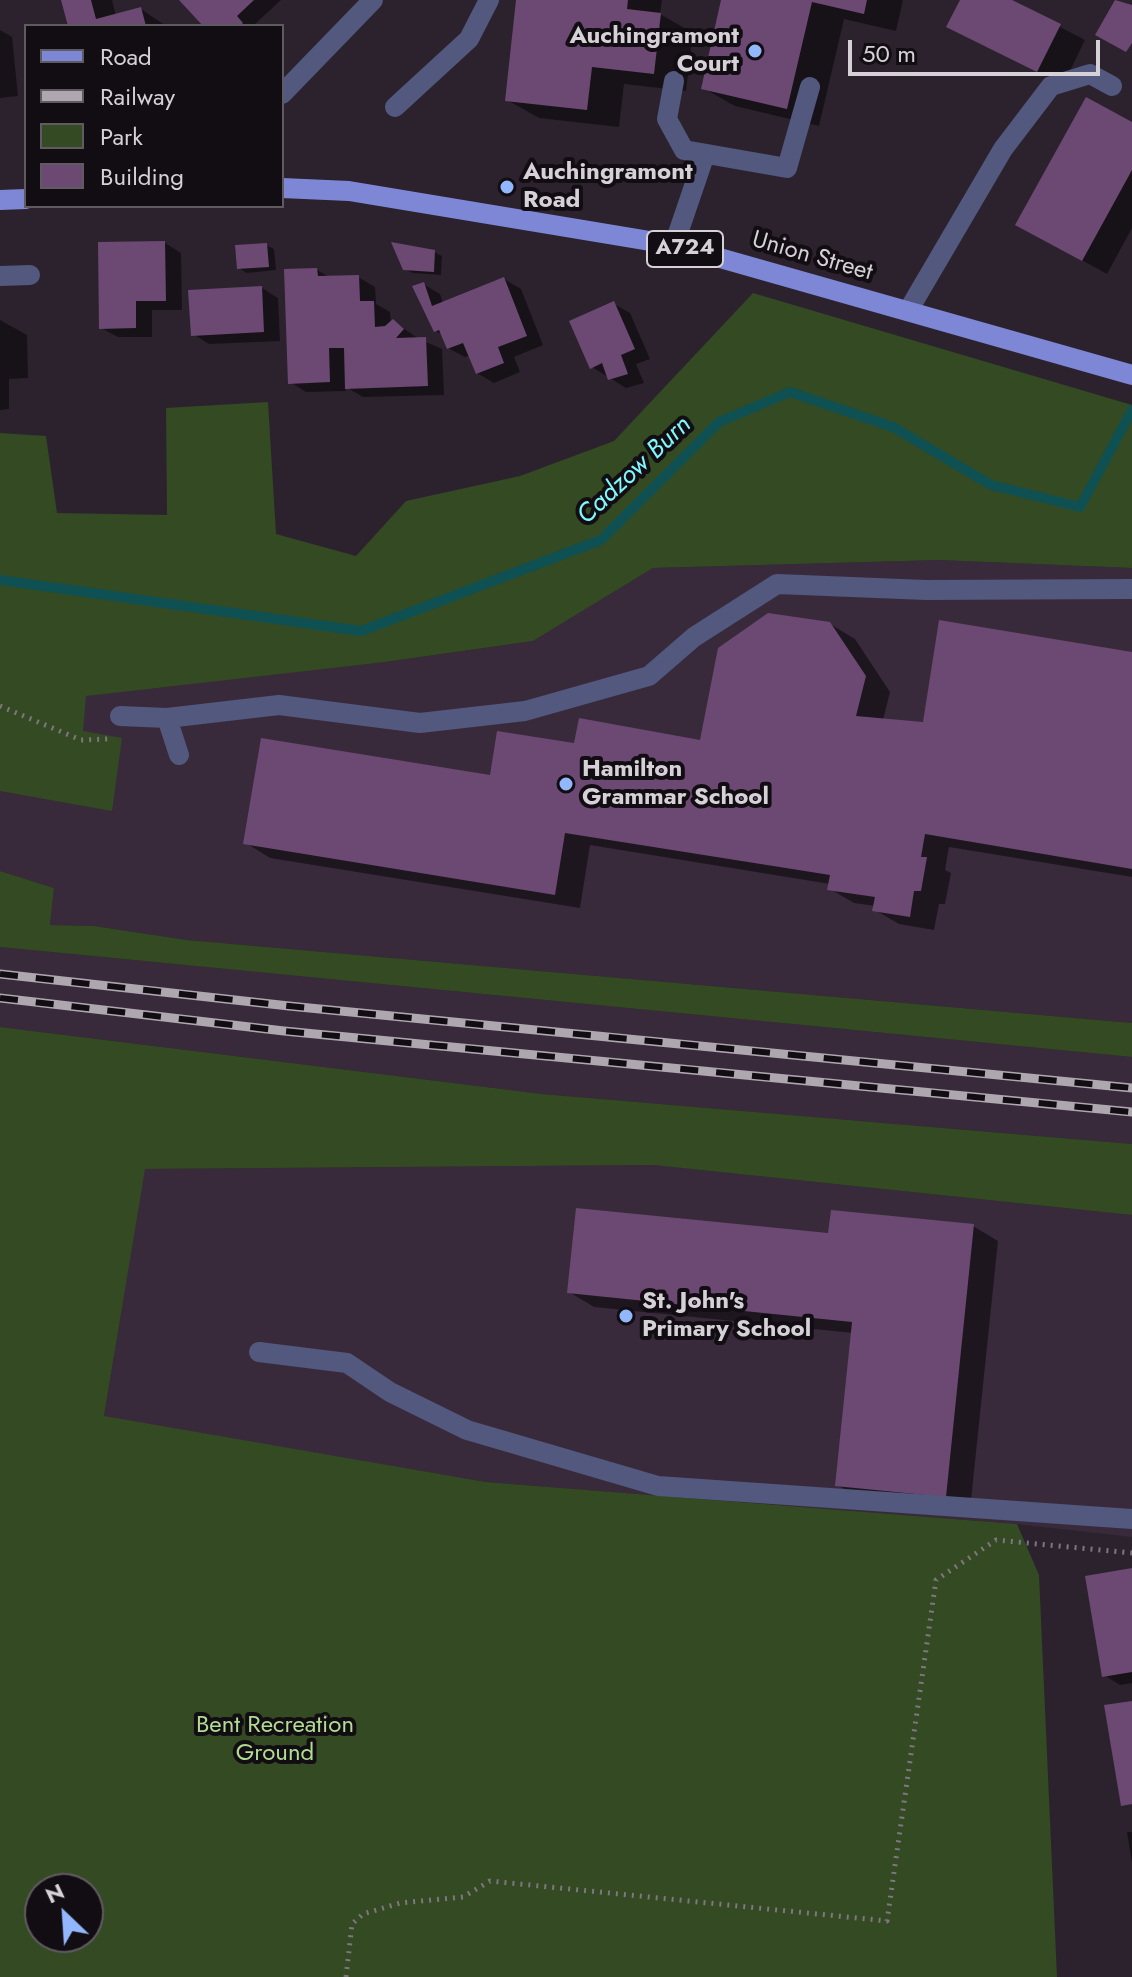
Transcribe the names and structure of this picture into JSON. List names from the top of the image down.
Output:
{
  "streets": {
    "main road": ["A724", "Union Street"]
  },
  "water": ["Cadzow Burn"],
  "parks": ["Bent Recreation Ground"],
  "places": [
    "Auchingramont Court",
    "Auchingramont Road",
    "Hamilton Grammar School",
    "St. John's Primary School"
  ],
  "legend": [
    "Road",
    "Railway",
    "Park",
    "Building"
  ],
  "scale_bar": "50 m",
  "north": "top left"
}
